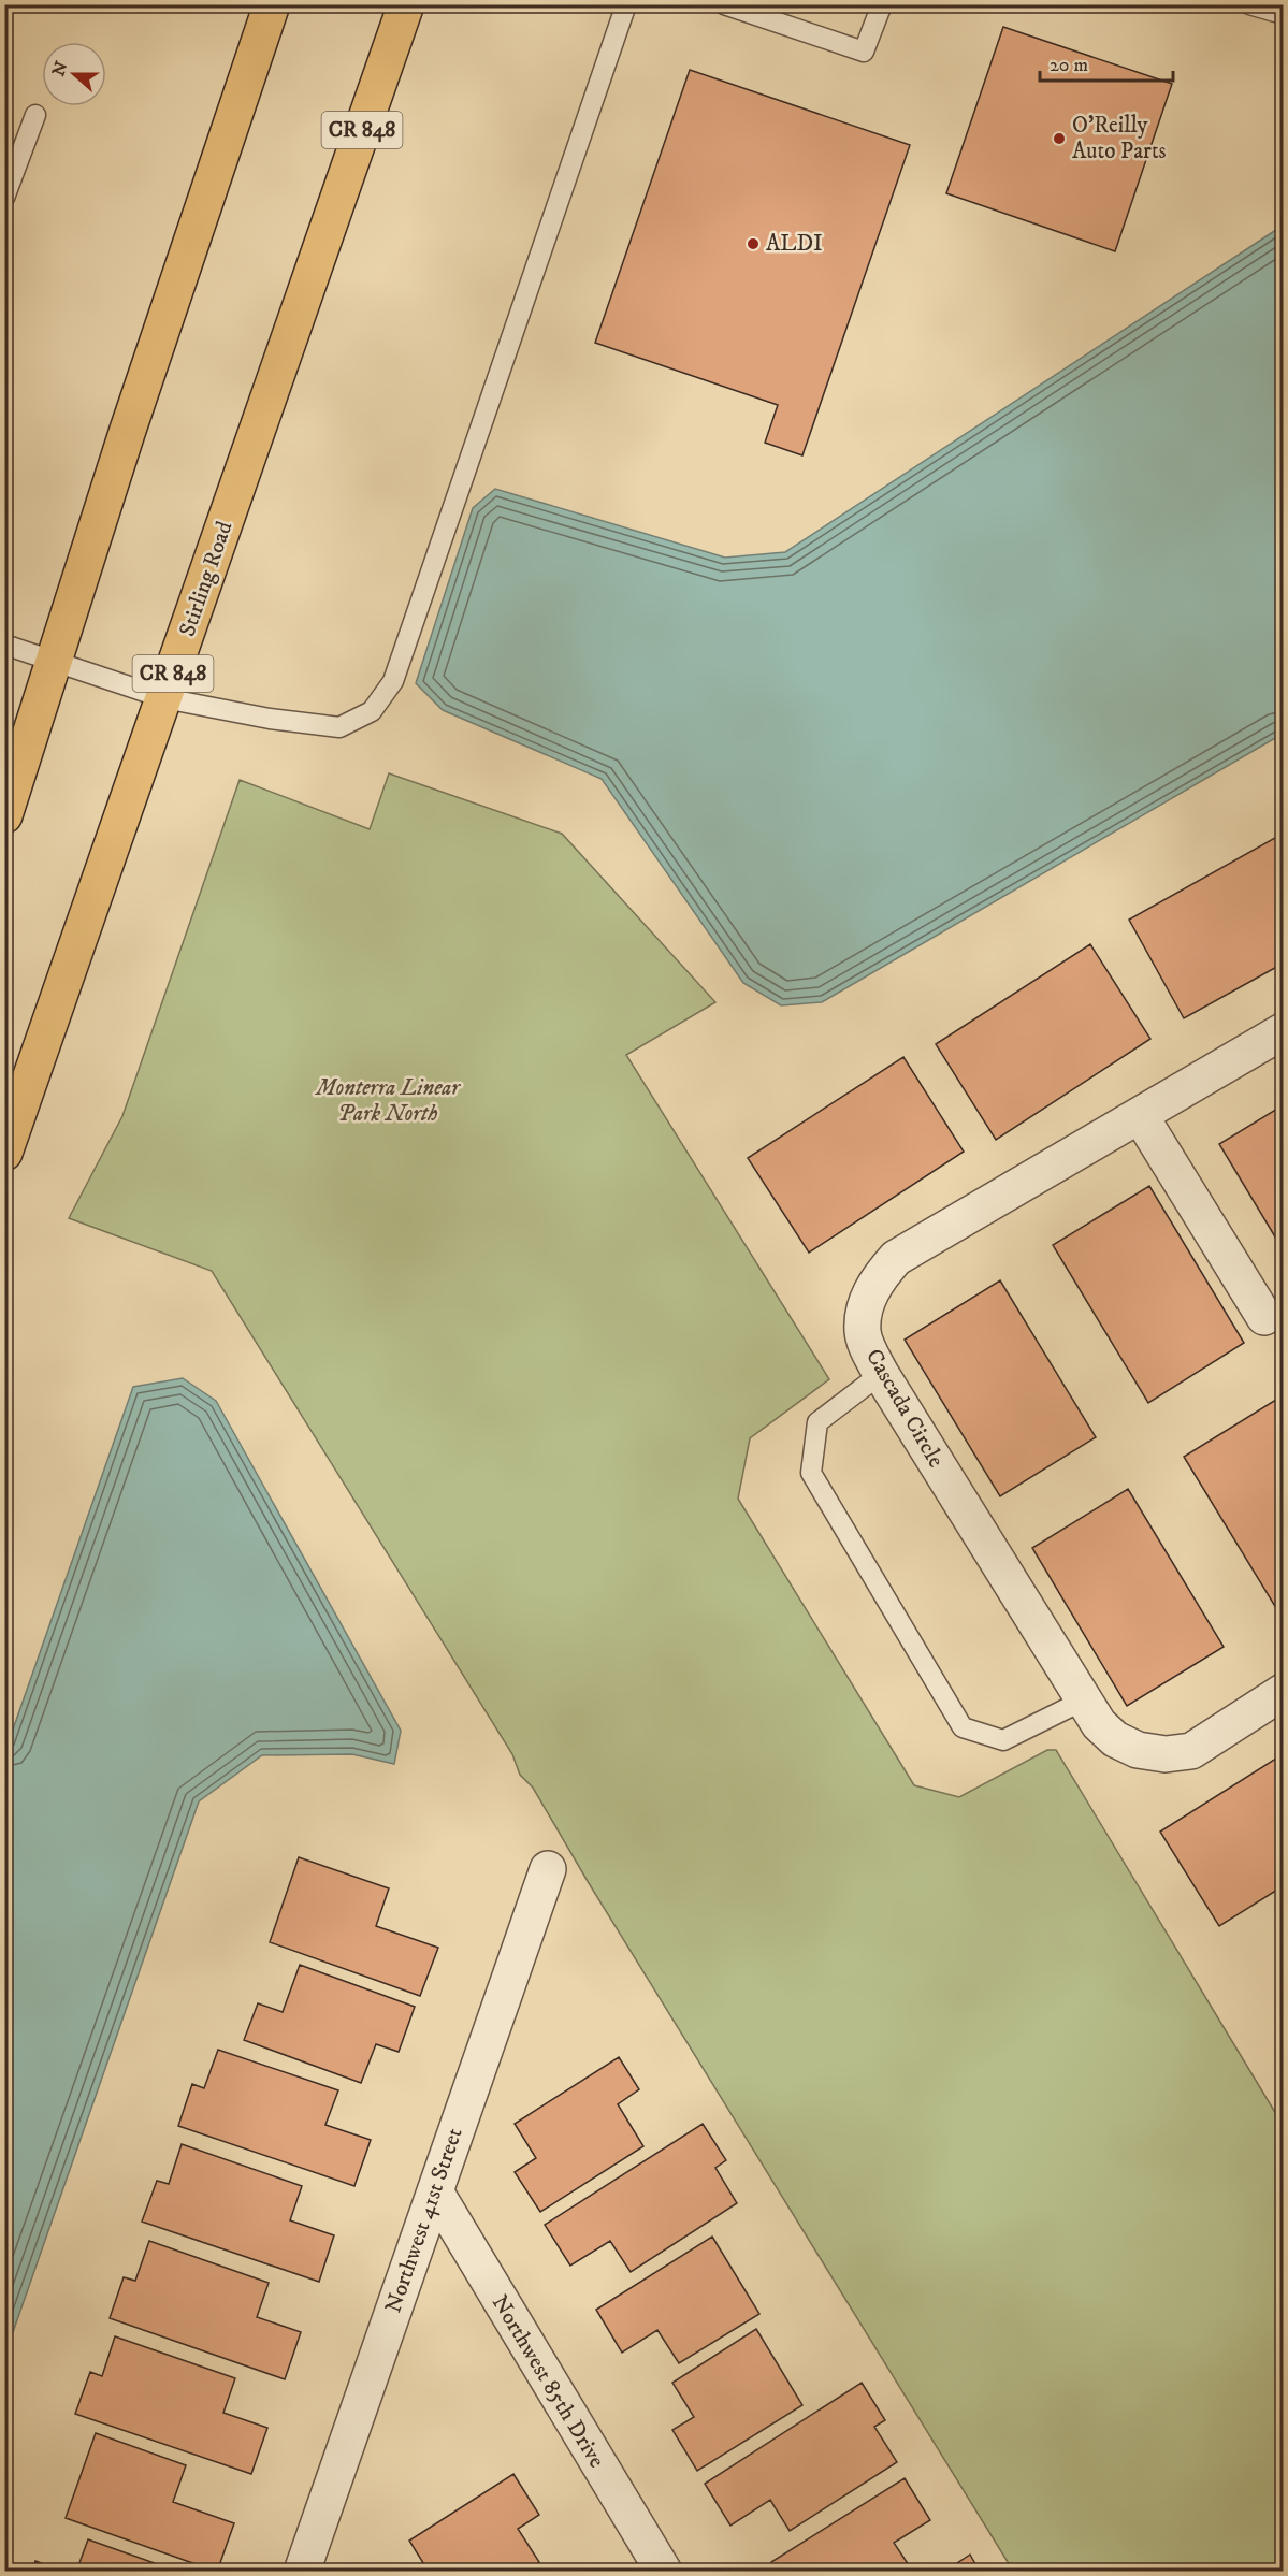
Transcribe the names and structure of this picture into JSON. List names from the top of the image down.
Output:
{
  "streets": {
    "main road": ["CR 848", "Stirling Road"],
    "street": ["Cascada Circle", "Northwest 41st Street", "Northwest 85th Drive"]
  },
  "crossings": [
    ["Northwest 41st Street", "Northwest 85th Drive"]
  ],
  "parks": ["Monterra Linear Park North"],
  "places": ["O'Reilly Auto Parts", "ALDI"],
  "scale_bar": "20 m",
  "north": "left"
}
